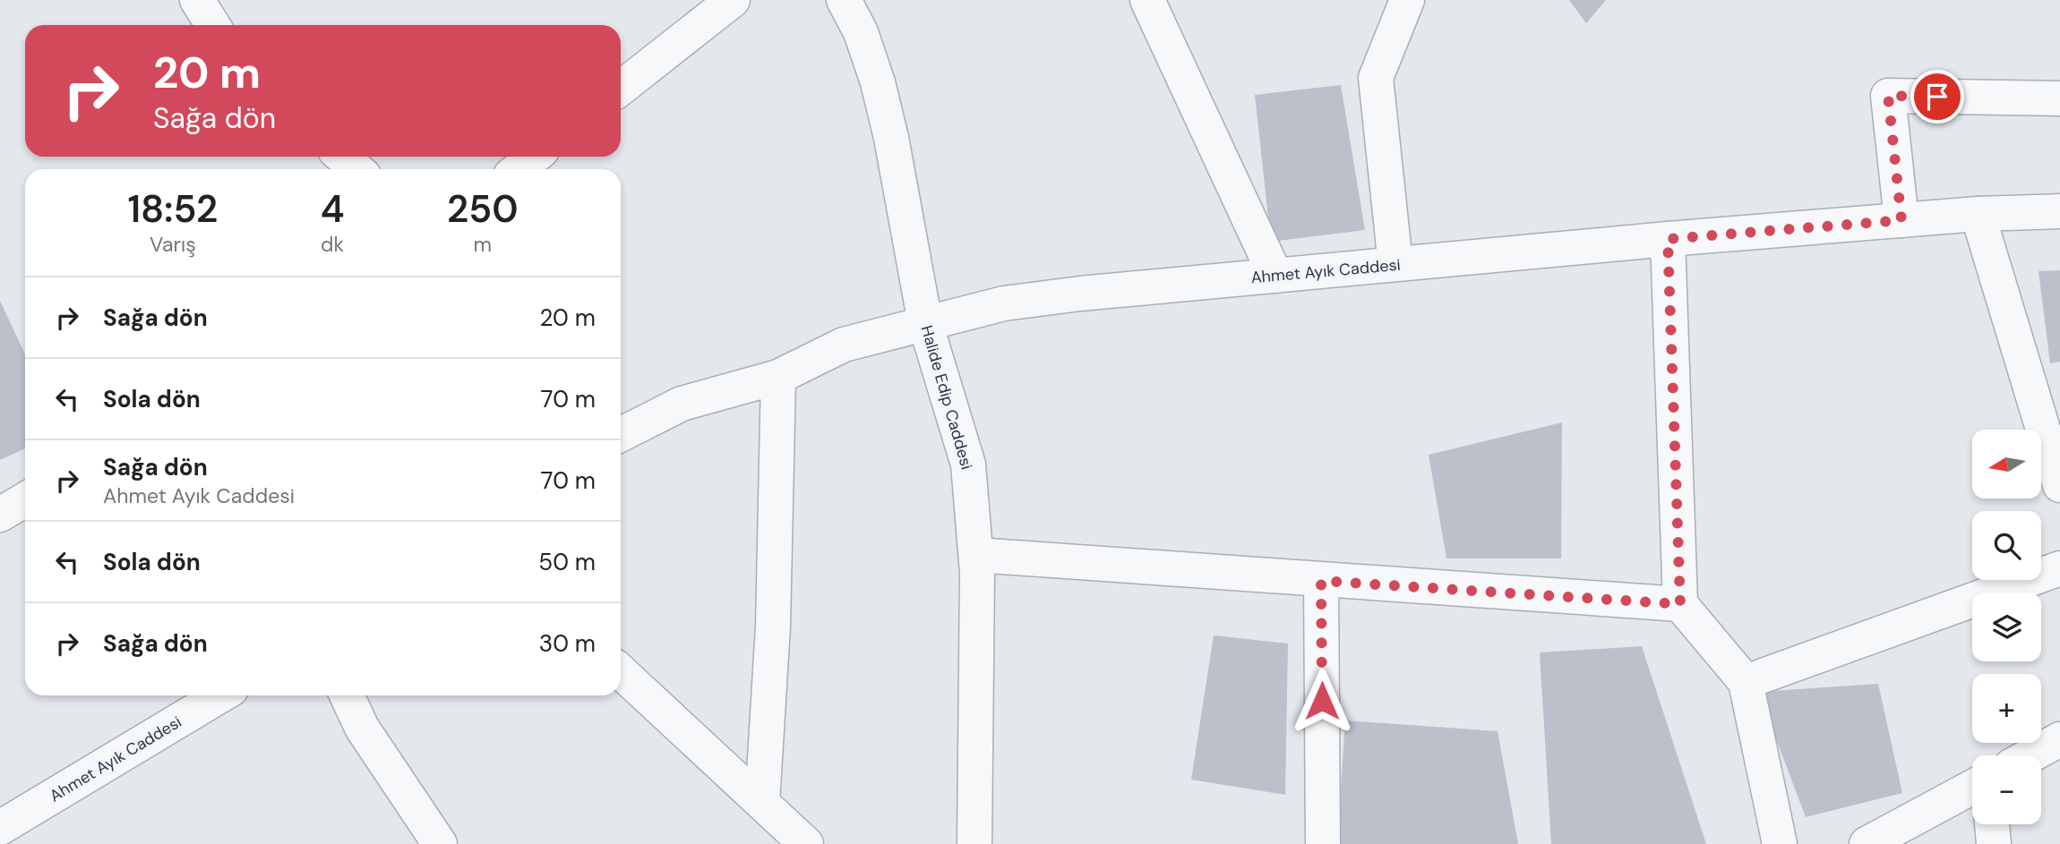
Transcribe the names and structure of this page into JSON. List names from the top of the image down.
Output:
{
  "streets": {
    "street": ["Ahmet Ayık Caddesi", "Halide Edip Caddesi"]
  },
  "crossings": [
    ["Ahmet Ayık Caddesi", "Halide Edip Caddesi"]
  ],
  "north": "left",
  "page": {
    "turn": ["20 m", "Sağa dön"],
    "eta": [
      "18:52",
      "Varış",
      "4",
      "dk",
      "250",
      "m"
    ],
    "list": [
      {
        "name": "Sağa dön",
        "value": "20 m"
      },
      {
        "name": "Sola dön",
        "value": "70 m"
      },
      {
        "name": "Sağa dön",
        "note": "Ahmet Ayık Caddesi",
        "value": "70 m"
      },
      {
        "name": "Sola dön",
        "value": "50 m"
      },
      {
        "name": "Sağa dön",
        "value": "30 m"
      }
    ],
    "map_buttons": ["+", "−"]
  }
}
